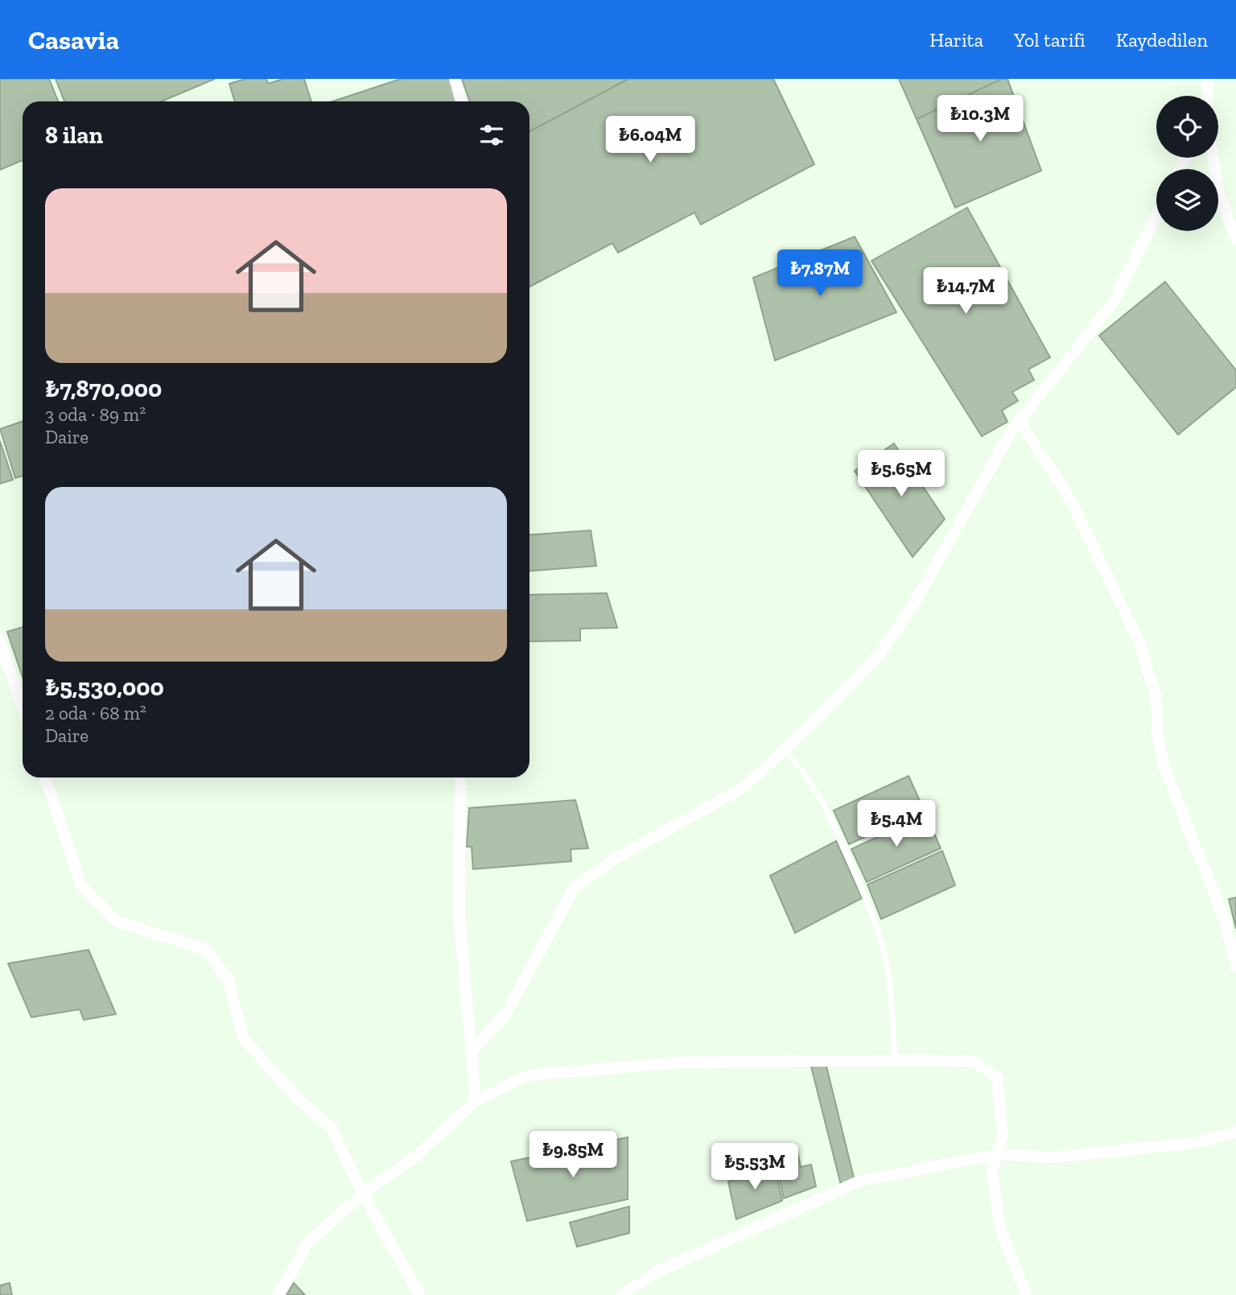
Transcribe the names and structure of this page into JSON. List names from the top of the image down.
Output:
{
  "page": {
    "header": "Casavia",
    "nav": ["Harita", "Yol tarifi", "Kaydedilen"],
    "price": [
      "₺10.3M",
      "₺6.04M",
      "₺7.87M",
      "₺14.7M",
      "₺5.65M",
      "₺5.4M",
      "₺9.85M",
      "₺5.53M"
    ],
    "heading": "8 ilan",
    "list": [
      {
        "name": "₺7,870,000",
        "note": "3 oda · 89 m² · Daire"
      },
      {
        "name": "₺5,530,000",
        "note": "2 oda · 68 m² · Daire"
      }
    ]
  }
}
